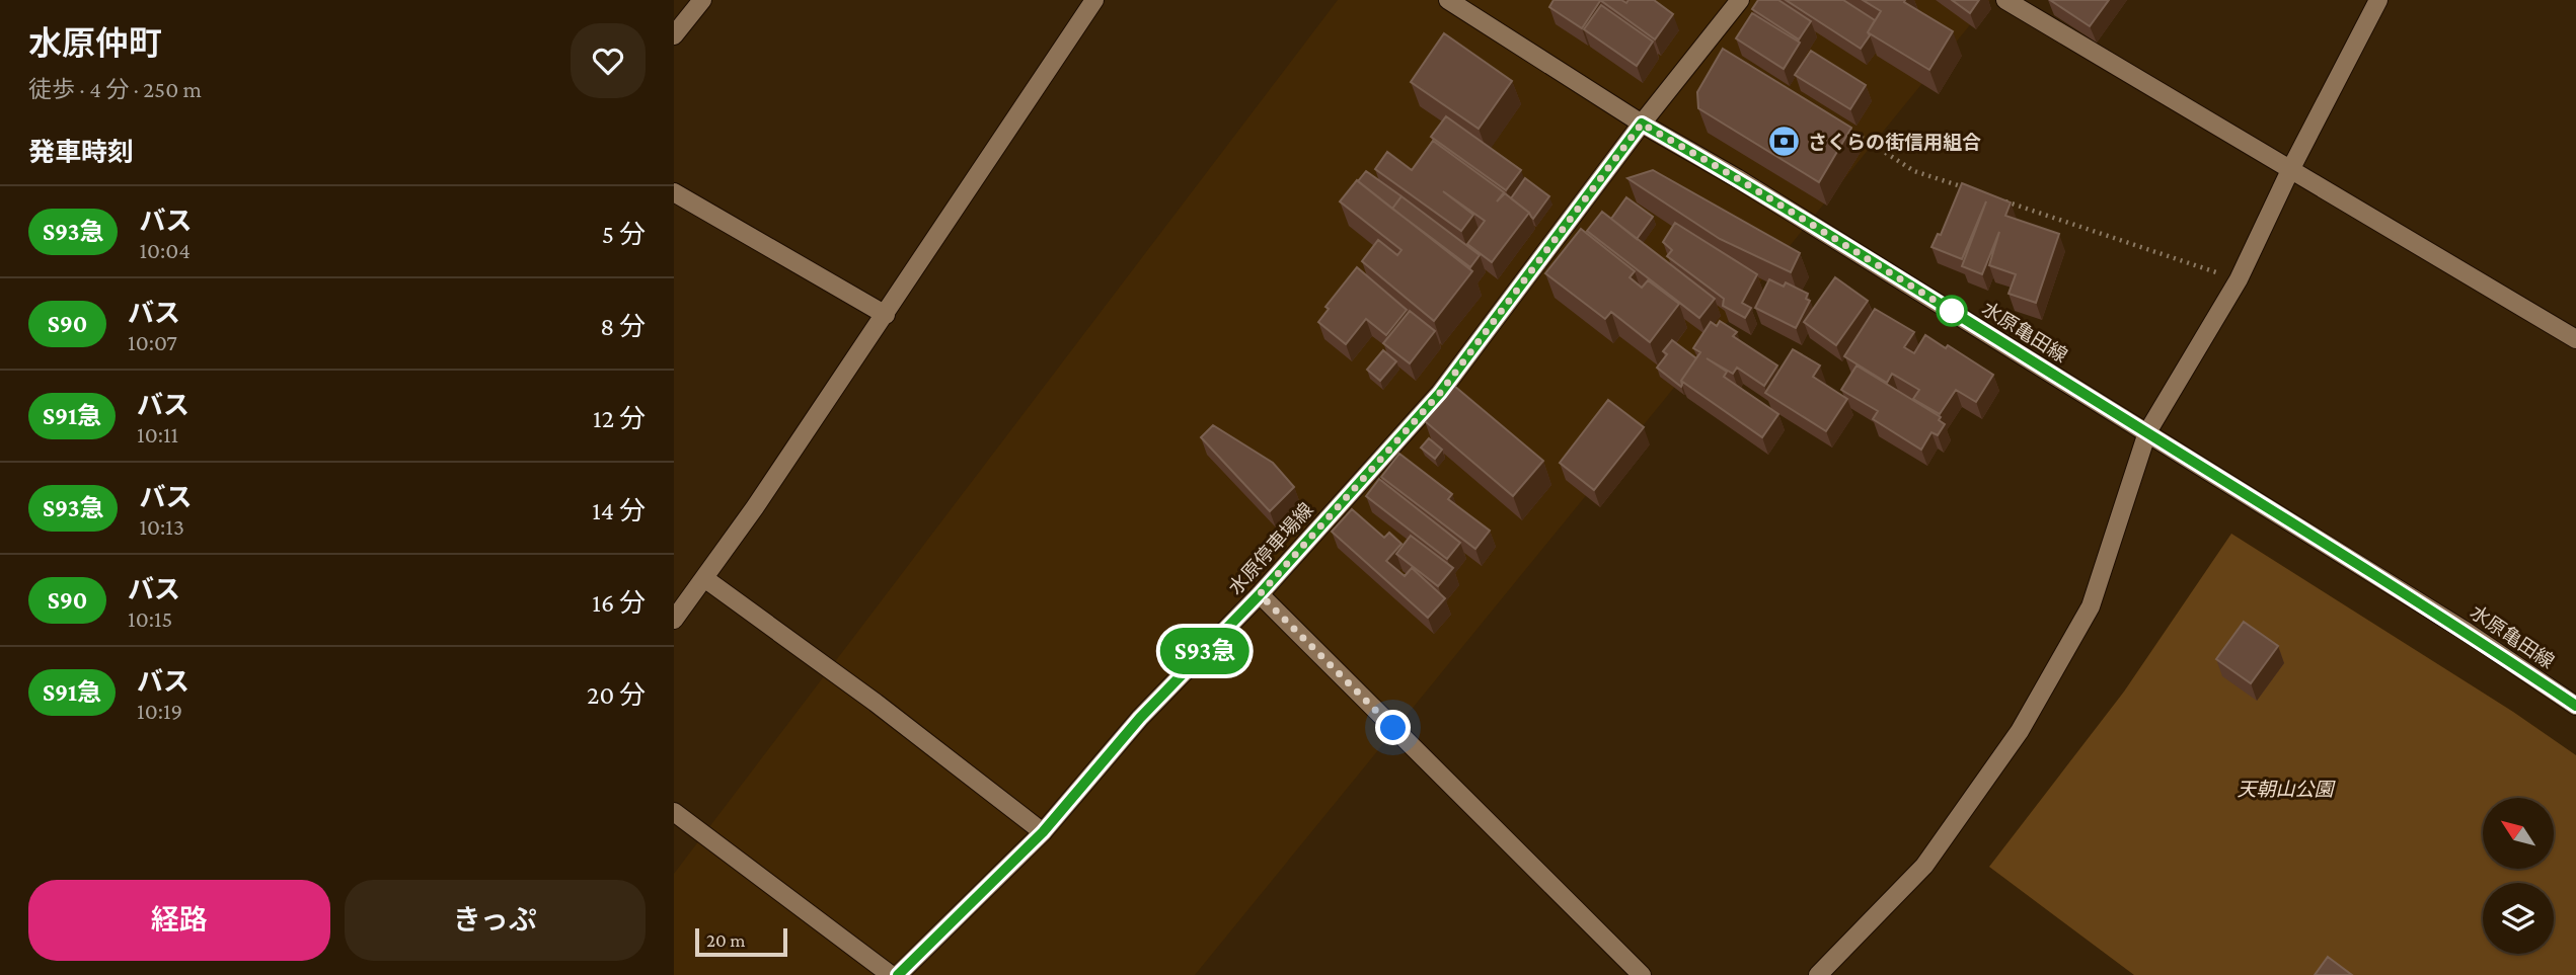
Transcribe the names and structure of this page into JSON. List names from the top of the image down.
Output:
{
  "streets": {
    "street": ["水原亀田線", "水原停車場線"]
  },
  "crossings": [
    ["水原亀田線", "水原停車場線"]
  ],
  "parks": ["天朝山公園"],
  "places": {
    "bank": ["さくらの街信用組合"]
  },
  "lines": ["bus line S93急"],
  "scale_bar": "20 m",
  "north": "top left",
  "page": {
    "heading": [
      ["水原仲町", "徒歩 · 4 分 · 250 m"],
      "発車時刻"
    ],
    "on_map": "S93急",
    "list": [
      {
        "mark": "S93急",
        "name": "バス",
        "note": "10:04",
        "value": "5 分"
      },
      {
        "mark": "S90",
        "name": "バス",
        "note": "10:07",
        "value": "8 分"
      },
      {
        "mark": "S91急",
        "name": "バス",
        "note": "10:11",
        "value": "12 分"
      },
      {
        "mark": "S93急",
        "name": "バス",
        "note": "10:13",
        "value": "14 分"
      },
      {
        "mark": "S90",
        "name": "バス",
        "note": "10:15",
        "value": "16 分"
      },
      {
        "mark": "S91急",
        "name": "バス",
        "note": "10:19",
        "value": "20 分"
      }
    ],
    "buttons": ["経路", "きっぷ"],
    "scale": "20 m"
  }
}
